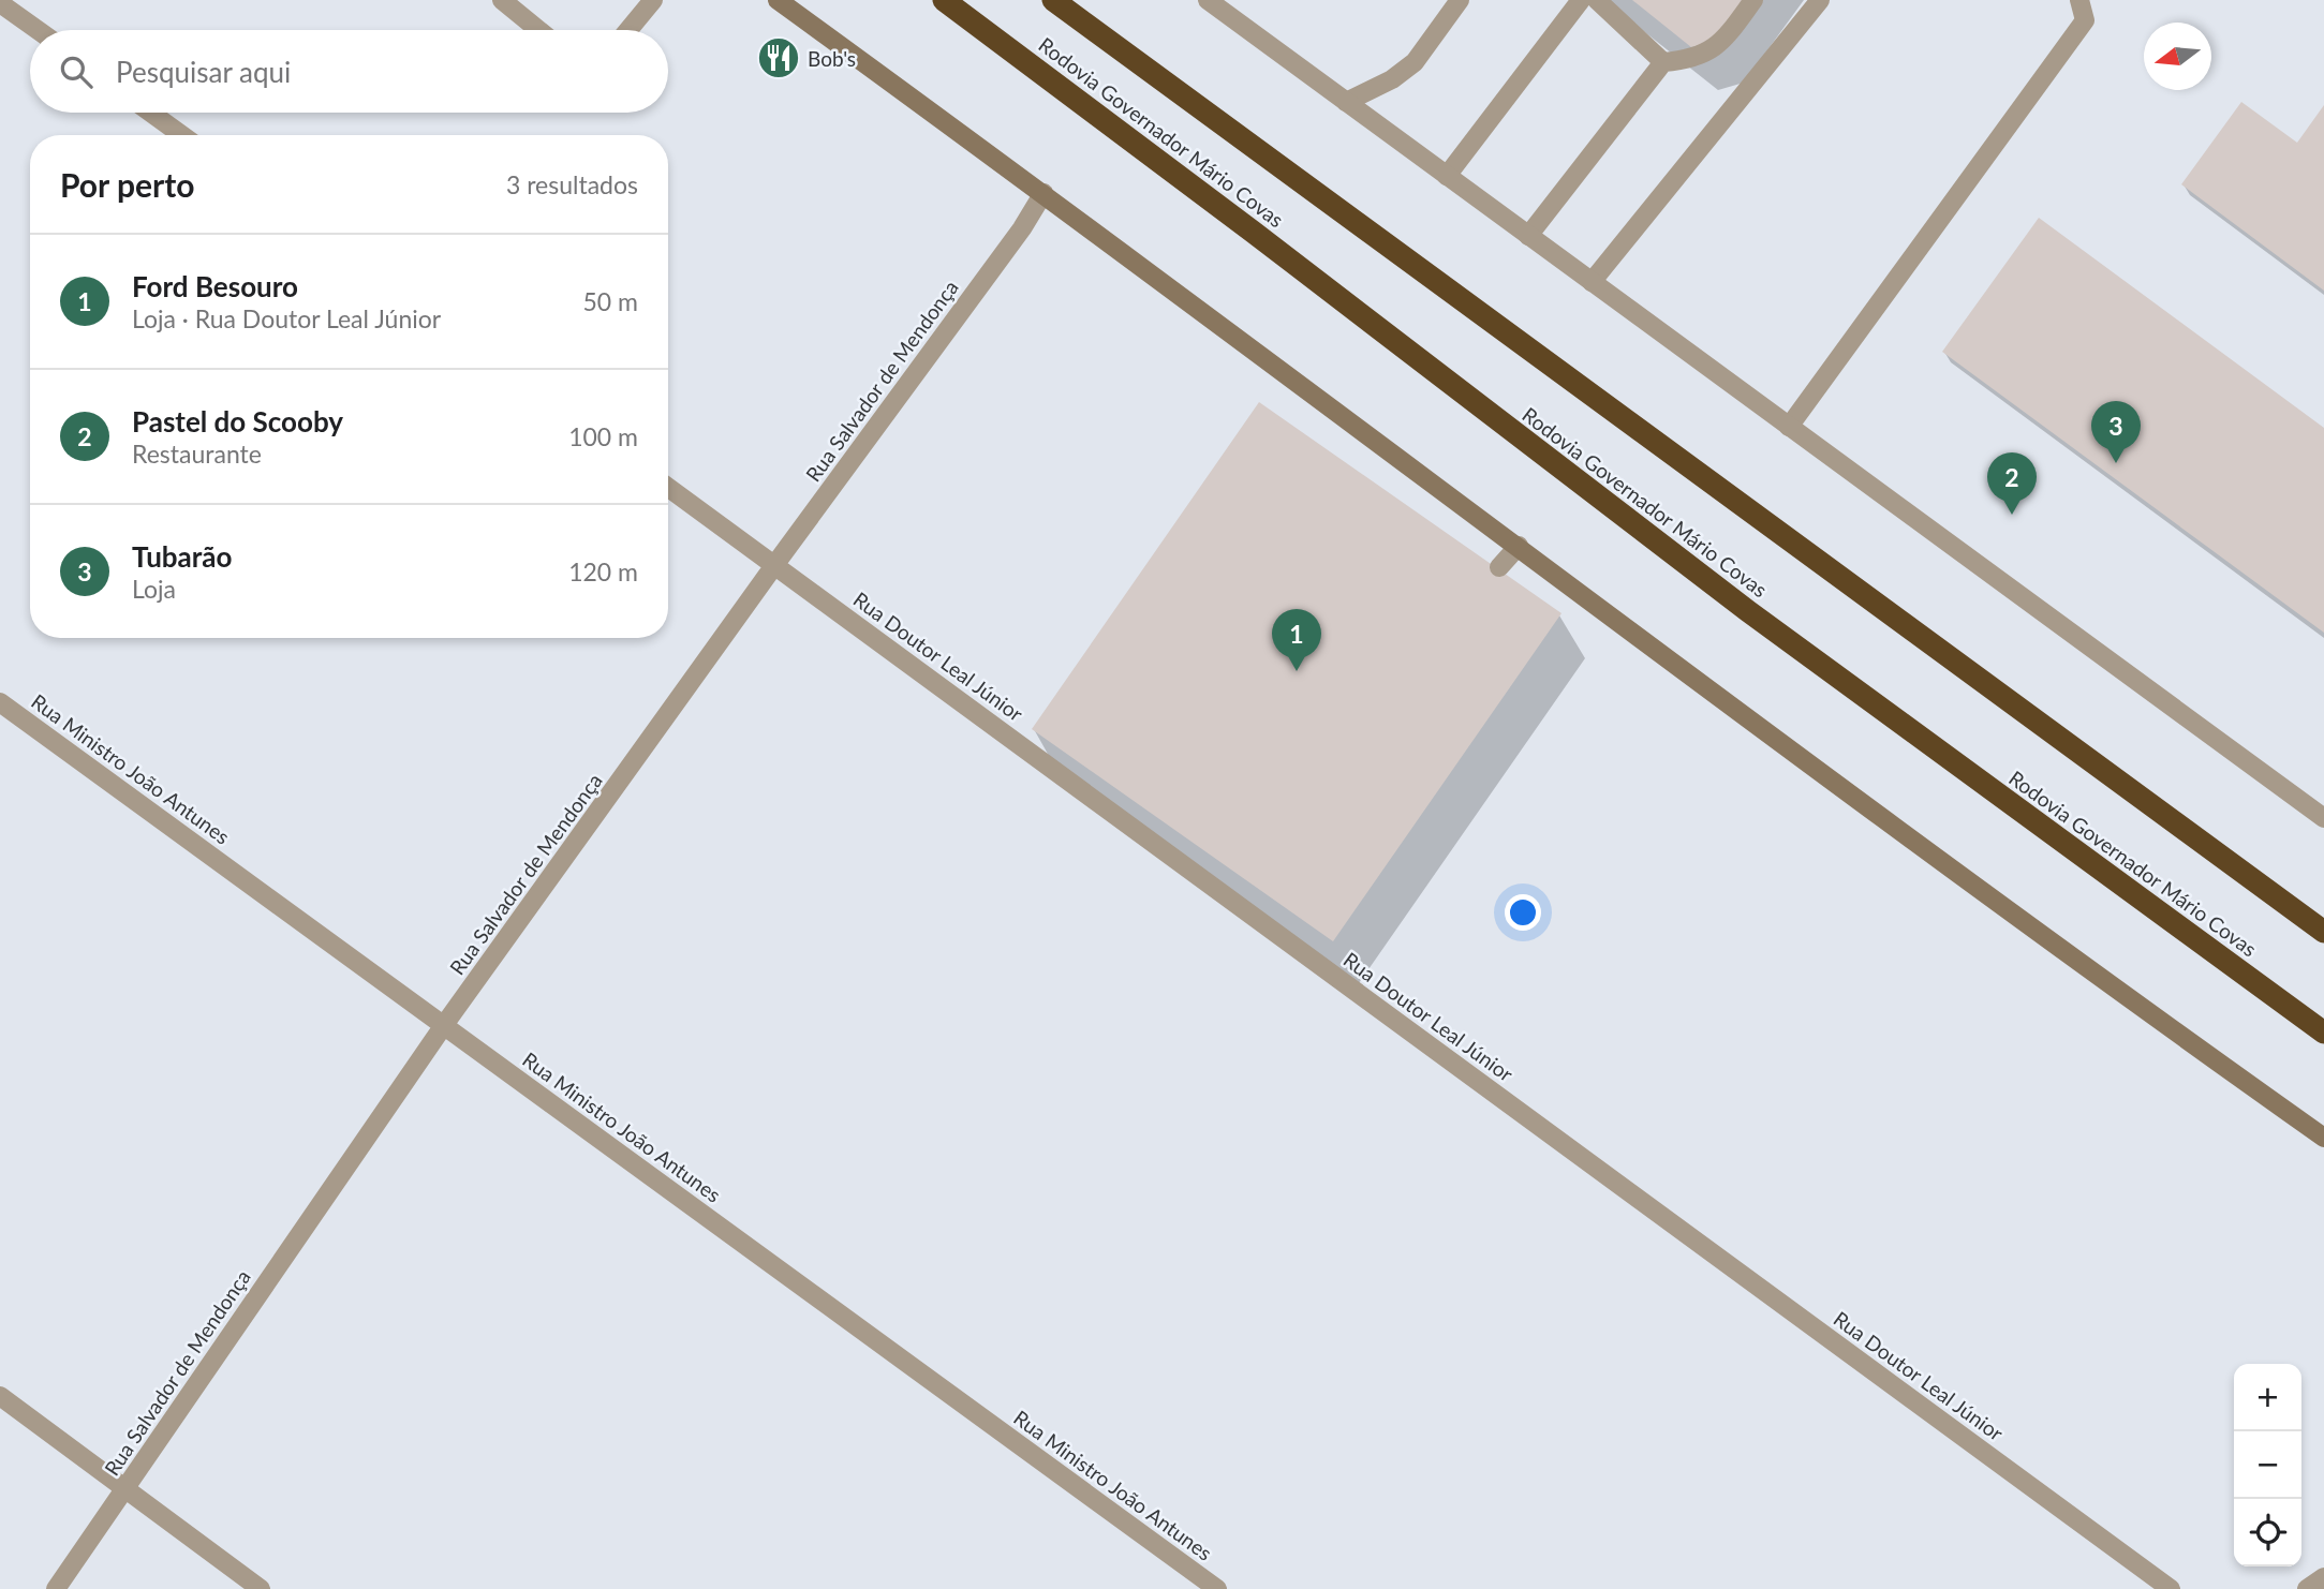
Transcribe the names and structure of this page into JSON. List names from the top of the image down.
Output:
{
  "streets": {
    "highway": ["Rodovia Governador Mário Covas"],
    "street": ["Rua Salvador de Mendonça", "Rua Doutor Leal Júnior", "Rua Ministro João Antunes"]
  },
  "crossings": [
    ["Rua Salvador de Mendonça", "Rua Doutor Leal Júnior"],
    ["Rua Salvador de Mendonça", "Rua Ministro João Antunes"]
  ],
  "places": {
    "restaurant": ["Bob's"]
  },
  "north": "left",
  "page": {
    "search": "Pesquisar aqui",
    "heading": ["Por perto", "3 resultados"],
    "list": [
      {
        "mark": "1",
        "name": "Ford Besouro",
        "note": "Loja · Rua Doutor Leal Júnior",
        "value": "50 m"
      },
      {
        "mark": "2",
        "name": "Pastel do Scooby",
        "note": "Restaurante",
        "value": "100 m"
      },
      {
        "mark": "3",
        "name": "Tubarão",
        "note": "Loja",
        "value": "120 m"
      }
    ],
    "pins": ["3", "2", "1"],
    "map_buttons": ["+", "−"]
  }
}
